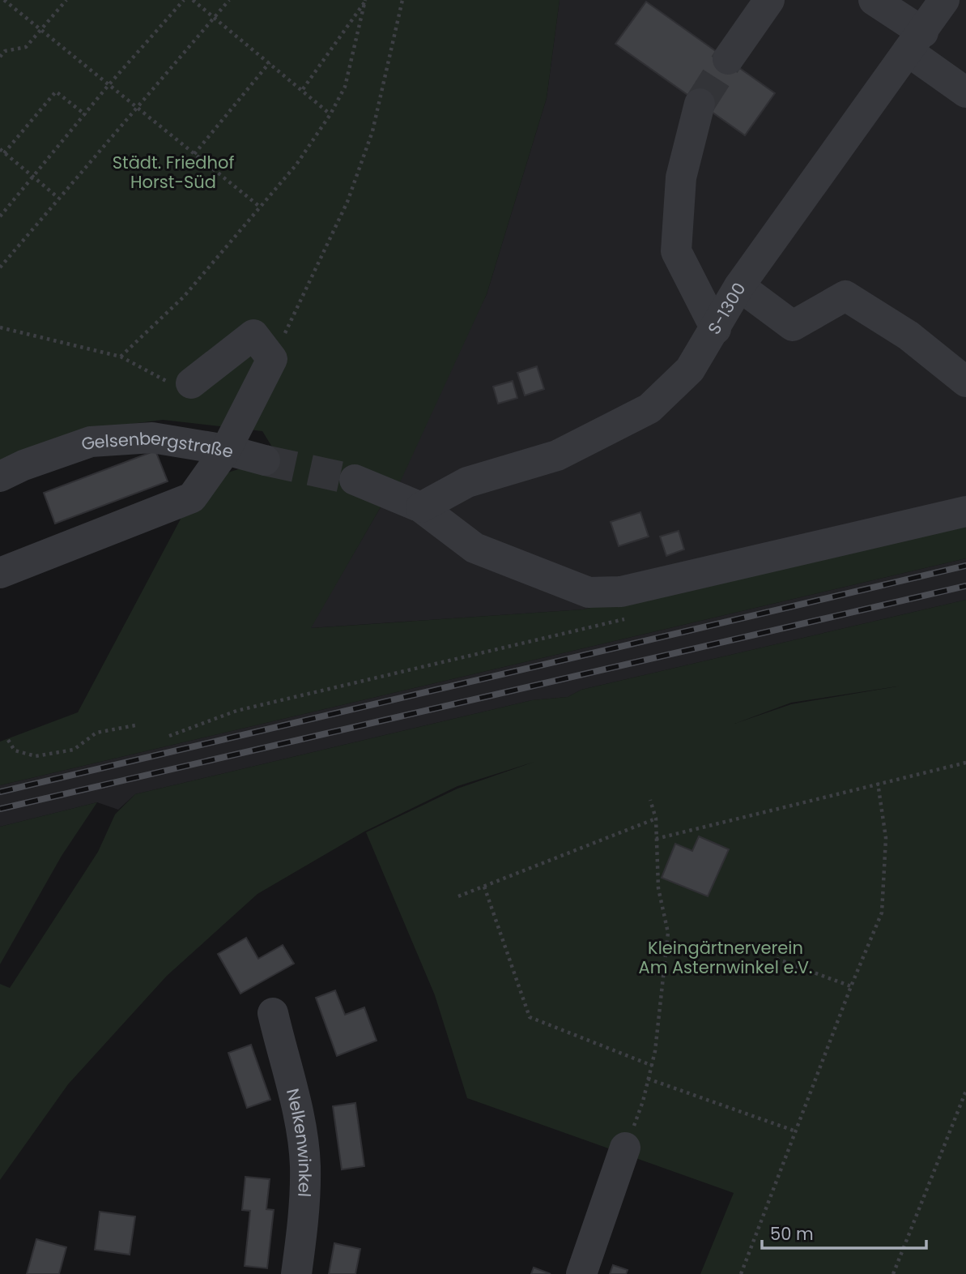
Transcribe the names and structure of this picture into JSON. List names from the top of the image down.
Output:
{
  "streets": {
    "street": ["S-1300", "Gelsenbergstraße", "Nelkenwinkel"]
  },
  "parks": ["Städt. Friedhof Horst-Süd", "Kleingärtnerverein Am Asternwinkel e.V."],
  "scale_bar": "50 m"
}
